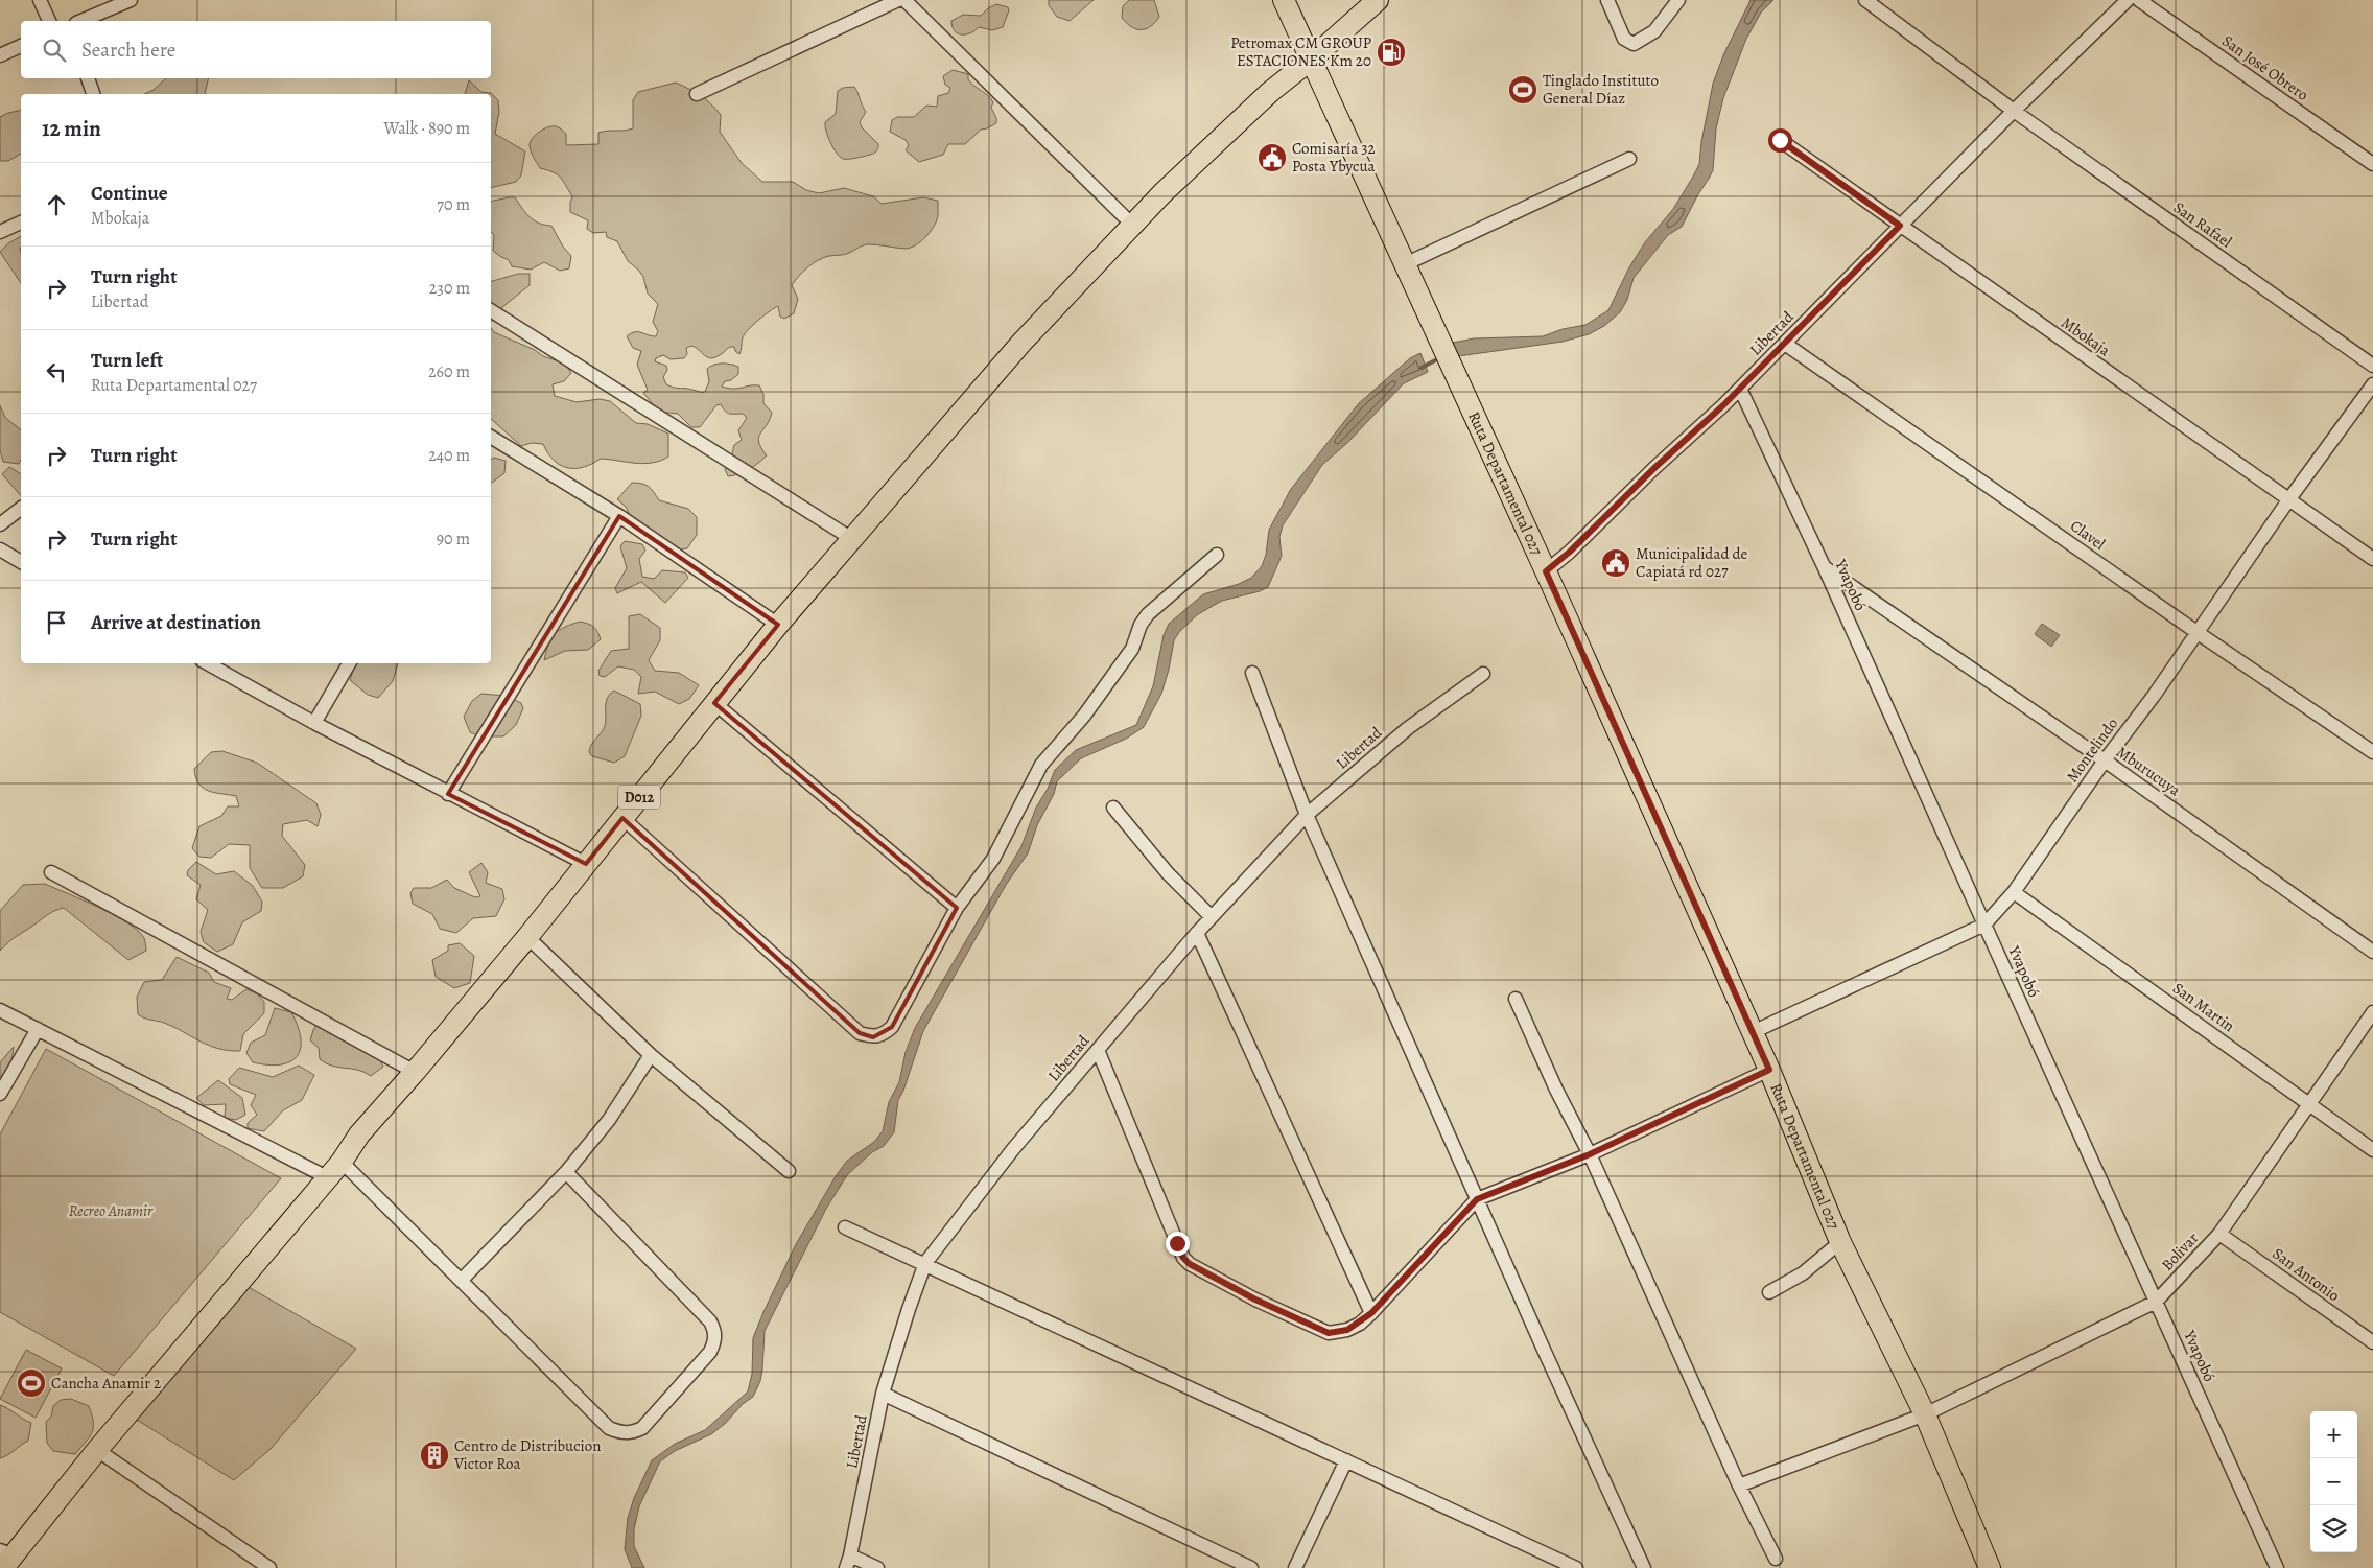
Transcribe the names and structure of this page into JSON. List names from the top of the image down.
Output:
{
  "streets": {
    "main road": ["Ruta Departamental 027", "D012"],
    "street": [
      "San José Obrero",
      "San Rafael",
      "Libertad",
      "Mbokaja",
      "Clavel",
      "Yvapobó",
      "Montelindo",
      "Mburucuya",
      "San Martin",
      "Bolivar",
      "San Antonio"
    ]
  },
  "crossings": [
    ["San Rafael", "Libertad"],
    ["Libertad", "Mbokaja"],
    ["Libertad", "Ruta Departamental 027"],
    ["Libertad", "Clavel"],
    ["Libertad", "Yvapobó"],
    ["Mbokaja", "Montelindo"],
    ["Ruta Departamental 027", "Montelindo"],
    ["Ruta Departamental 027", "D012"],
    ["Ruta Departamental 027", "Bolivar"],
    ["Clavel", "Montelindo"],
    ["Yvapobó", "Montelindo"],
    ["Yvapobó", "Mburucuya"],
    ["Yvapobó", "Bolivar"],
    ["Montelindo", "Mburucuya"],
    ["Montelindo", "San Martin"],
    ["San Martin", "Bolivar"],
    ["Bolivar", "San Antonio"]
  ],
  "parks": ["Recreo Anamir"],
  "places": {
    "fuel station": ["Petromax CM GROUP ESTACIONES Km 20"],
    "sports": ["Tinglado Instituto General Díaz", "Cancha Anamir 2"],
    "public building": ["Comisaría 32 Posta Ybycua", "Municipalidad de Capiatá rd 027"],
    "building": ["Centro de Distribucion Victor Roa"]
  },
  "page": {
    "search": "Search here",
    "heading": ["12 min", "Walk · 890 m"],
    "list": [
      ["Continue", "Mbokaja", "70 m"],
      ["Turn right", "Libertad", "230 m"],
      ["Turn left", "Ruta Departamental 027", "260 m"],
      ["Turn right", "240 m"],
      ["Turn right", "90 m"],
      "Arrive at destination"
    ],
    "map_buttons": ["+", "−"]
  }
}
